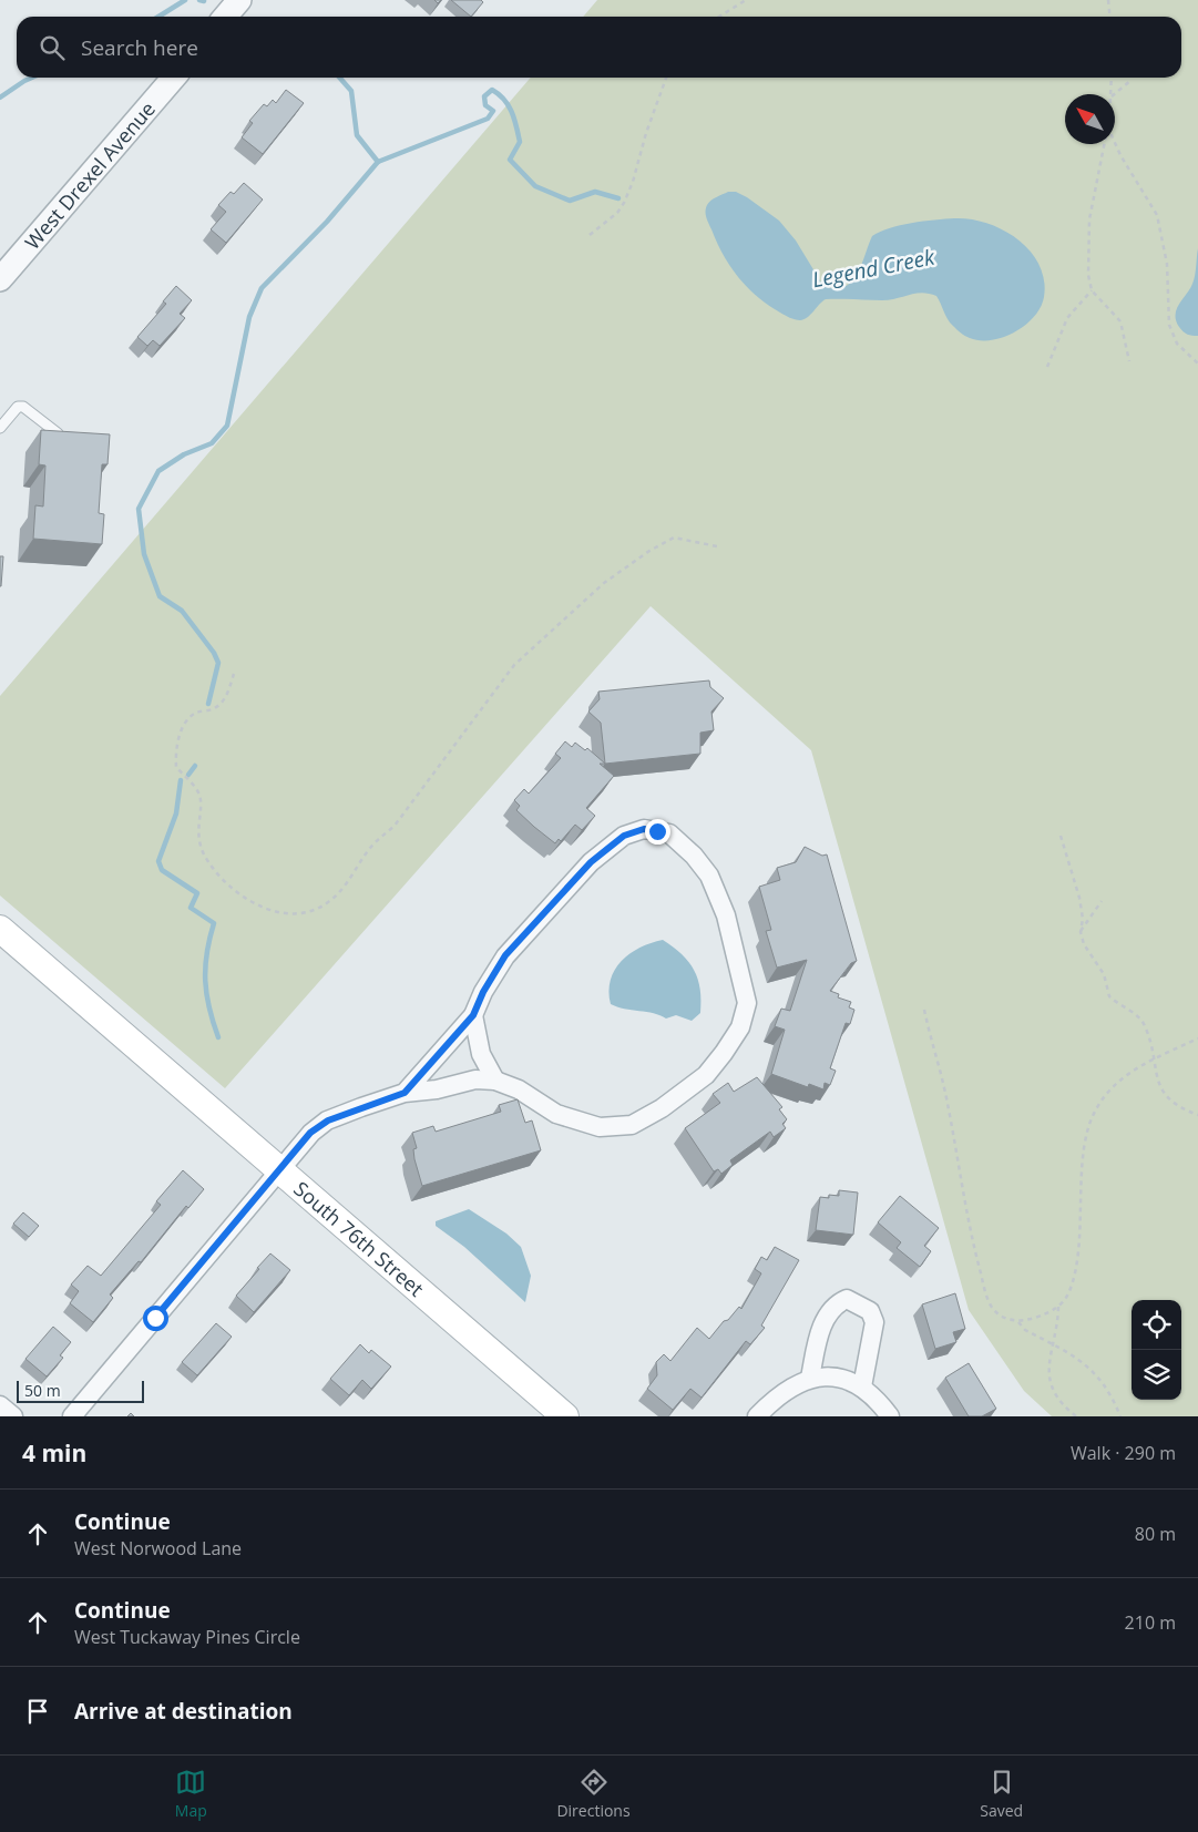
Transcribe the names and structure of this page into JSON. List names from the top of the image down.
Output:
{
  "streets": {
    "main road": ["South 76th Street"],
    "street": ["West Drexel Avenue"]
  },
  "water": ["Legend Creek"],
  "scale_bar": "50 m",
  "north": "top left",
  "page": {
    "search": "Search here",
    "scale": "50 m",
    "heading": ["4 min", "Walk · 290 m"],
    "list": [
      ["Continue", "West Norwood Lane", "80 m"],
      ["Continue", "West Tuckaway Pines Circle", "210 m"],
      "Arrive at destination"
    ],
    "nav": ["Map", "Directions", "Saved"]
  }
}
